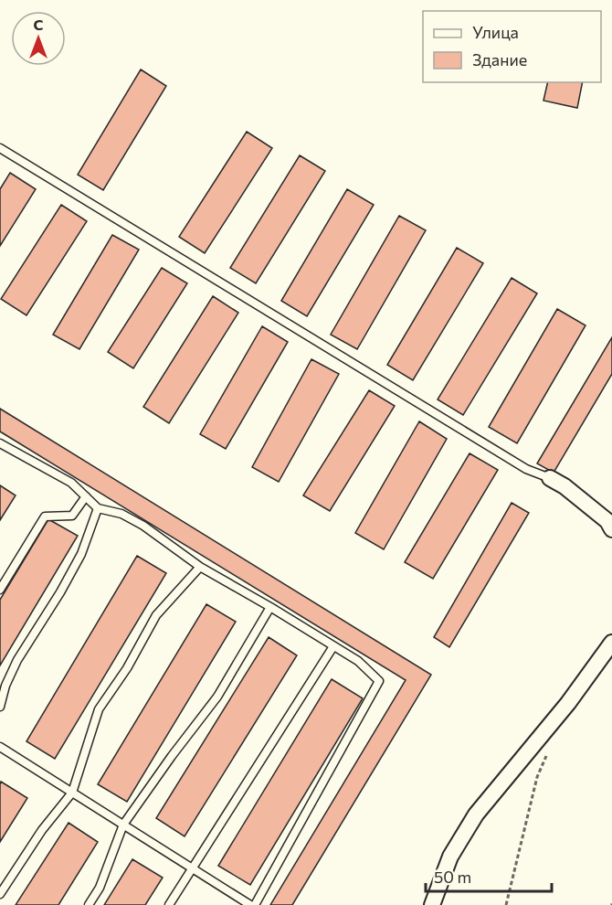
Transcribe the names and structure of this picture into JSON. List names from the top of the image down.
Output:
{
  "legend": ["Улица", "Здание"],
  "scale_bar": "50 m",
  "north": "top"
}
